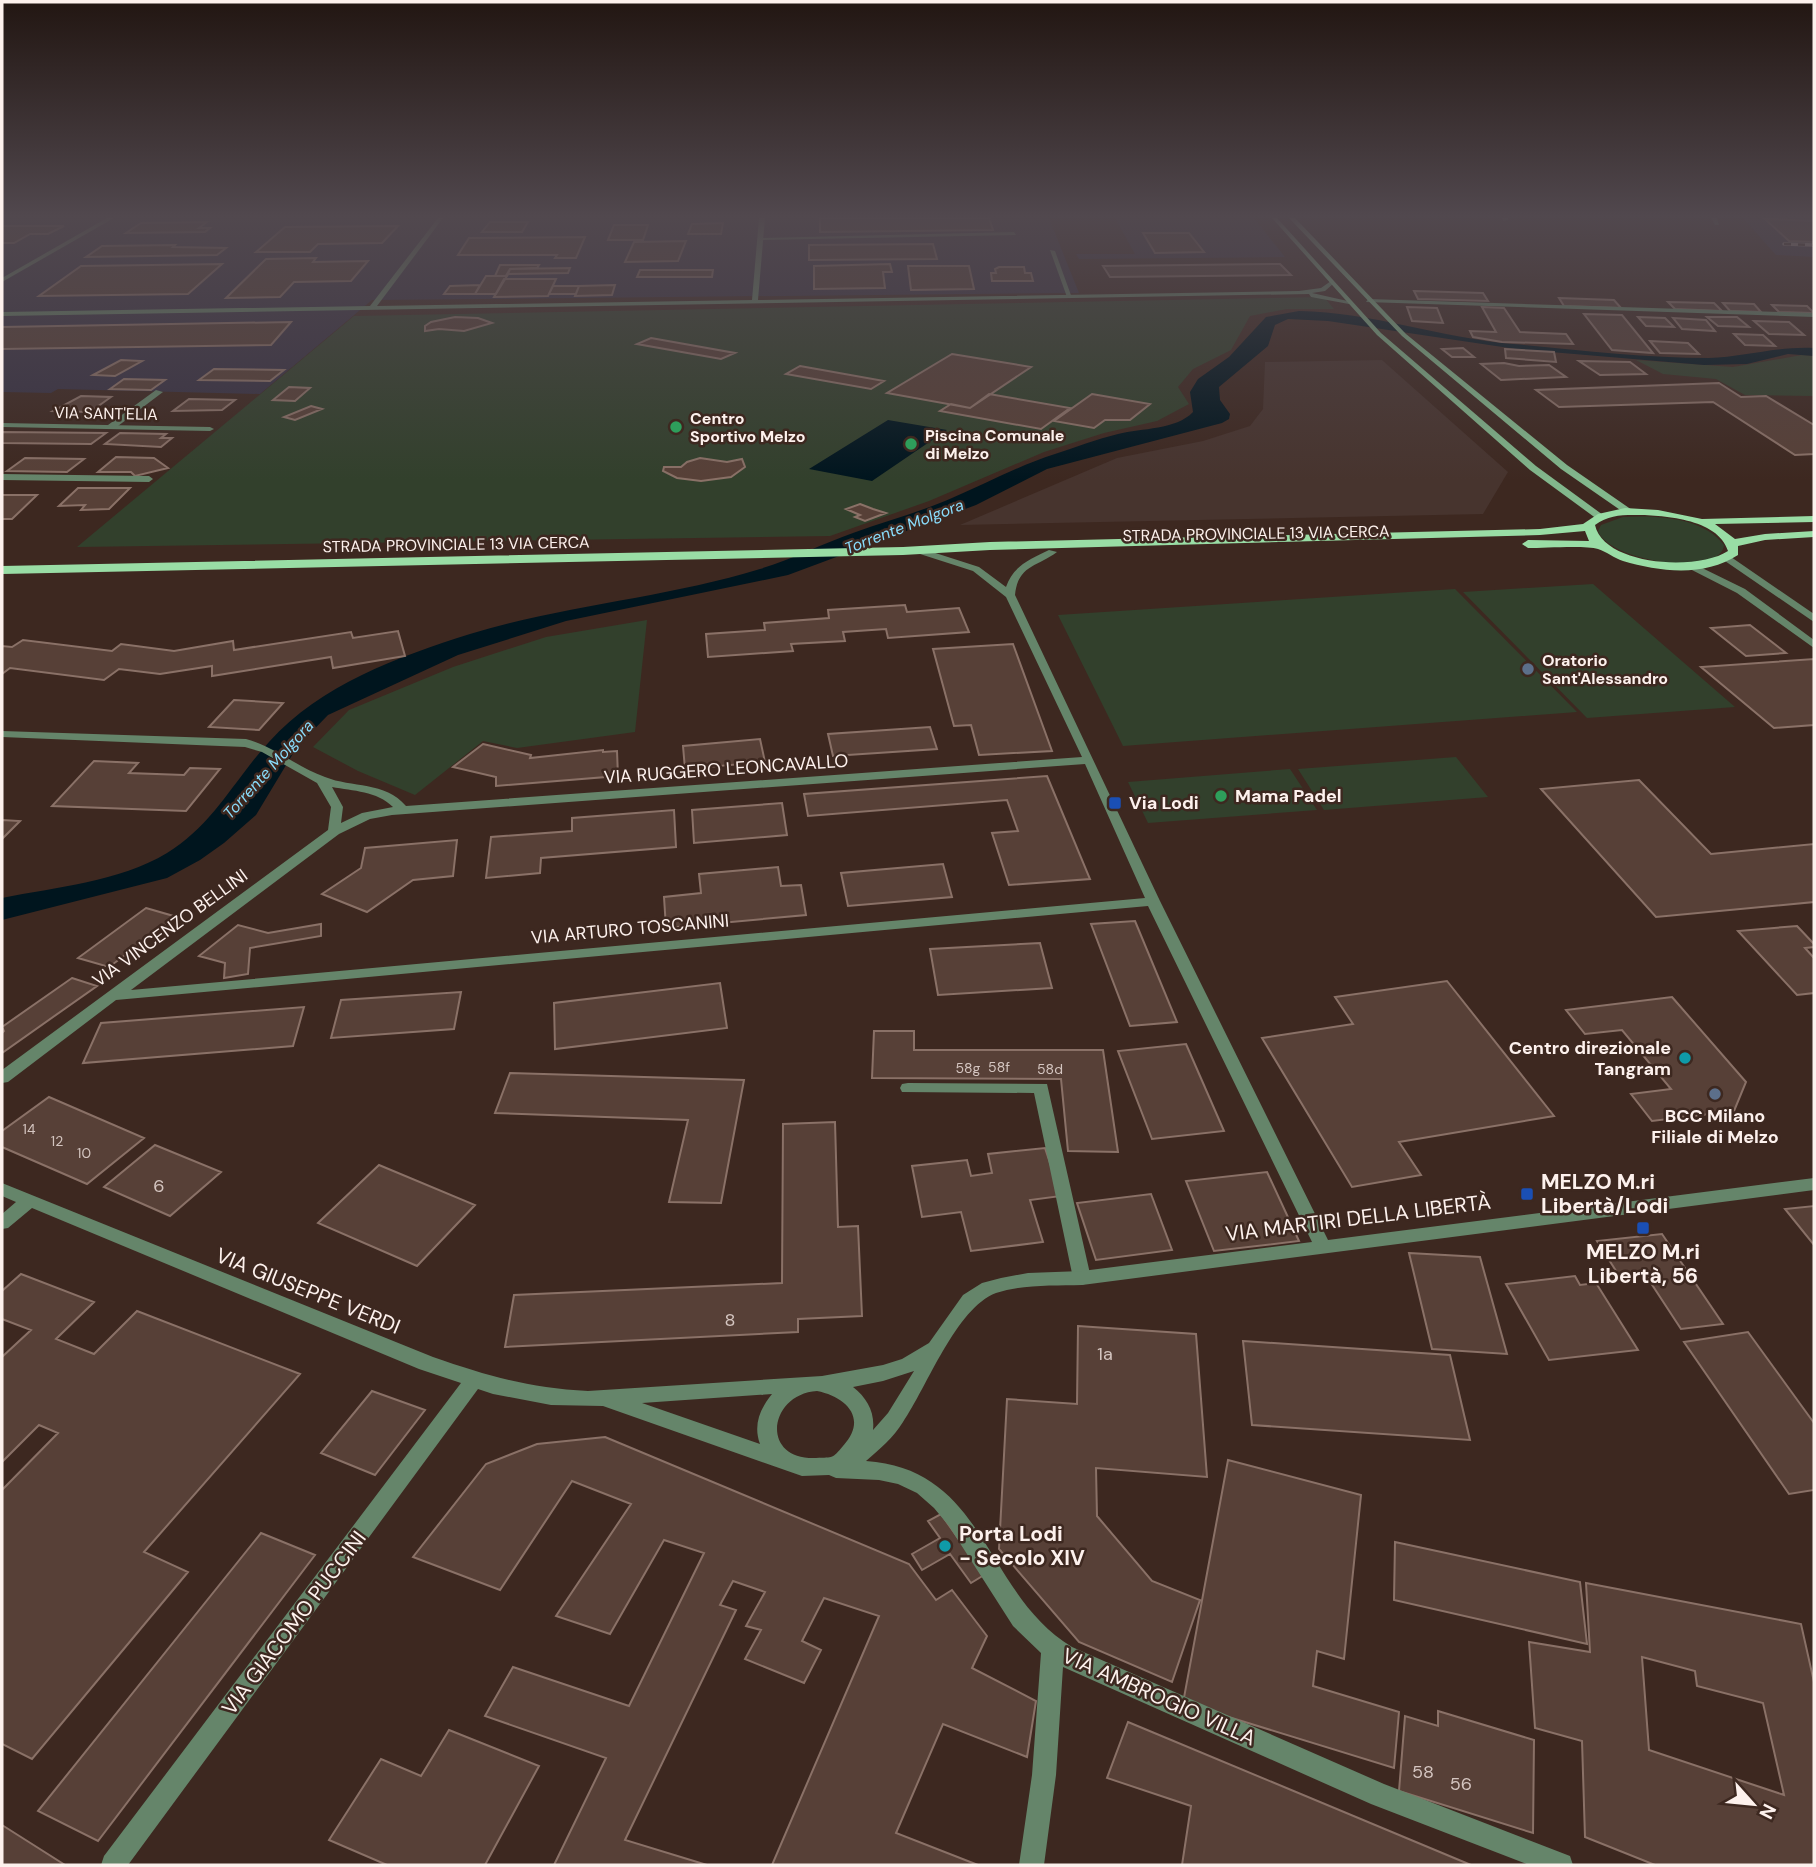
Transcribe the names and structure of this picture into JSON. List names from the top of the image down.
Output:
{
  "streets": {
    "main road": ["STRADA PROVINCIALE 13 VIA CERCA"],
    "street": [
      "VIA SANT'ELIA",
      "VIA RUGGERO LEONCAVALLO",
      "VIA VINCENZO BELLINI",
      "VIA ARTURO TOSCANINI",
      "VIA MARTIRI DELLA LIBERTÀ",
      "VIA GIUSEPPE VERDI",
      "VIA GIACOMO PUCCINI",
      "VIA AMBROGIO VILLA"
    ]
  },
  "crossings": [
    ["VIA RUGGERO LEONCAVALLO", "VIA VINCENZO BELLINI"],
    ["VIA VINCENZO BELLINI", "VIA ARTURO TOSCANINI"],
    ["VIA GIUSEPPE VERDI", "VIA GIACOMO PUCCINI"],
    ["VIA GIUSEPPE VERDI", "VIA AMBROGIO VILLA"]
  ],
  "water": ["Torrente Molgora"],
  "places": {
    "other": [
      "Centro Sportivo Melzo",
      "Piscina Comunale di Melzo",
      "Oratorio Sant'Alessandro",
      "Mama Padel",
      "Centro direzionale Tangram",
      "BCC Milano Filiale di Melzo",
      "Porta Lodi - Secolo XIV"
    ],
    "transit": ["Via Lodi", "MELZO M.ri Libertà/Lodi", "MELZO M.ri Libertà, 56"]
  },
  "house_numbers": [
    "58f",
    "58g",
    "58d",
    "14",
    "12",
    "10",
    "6",
    "8",
    "1a",
    "58",
    "56"
  ],
  "north": "bottom right"
}
